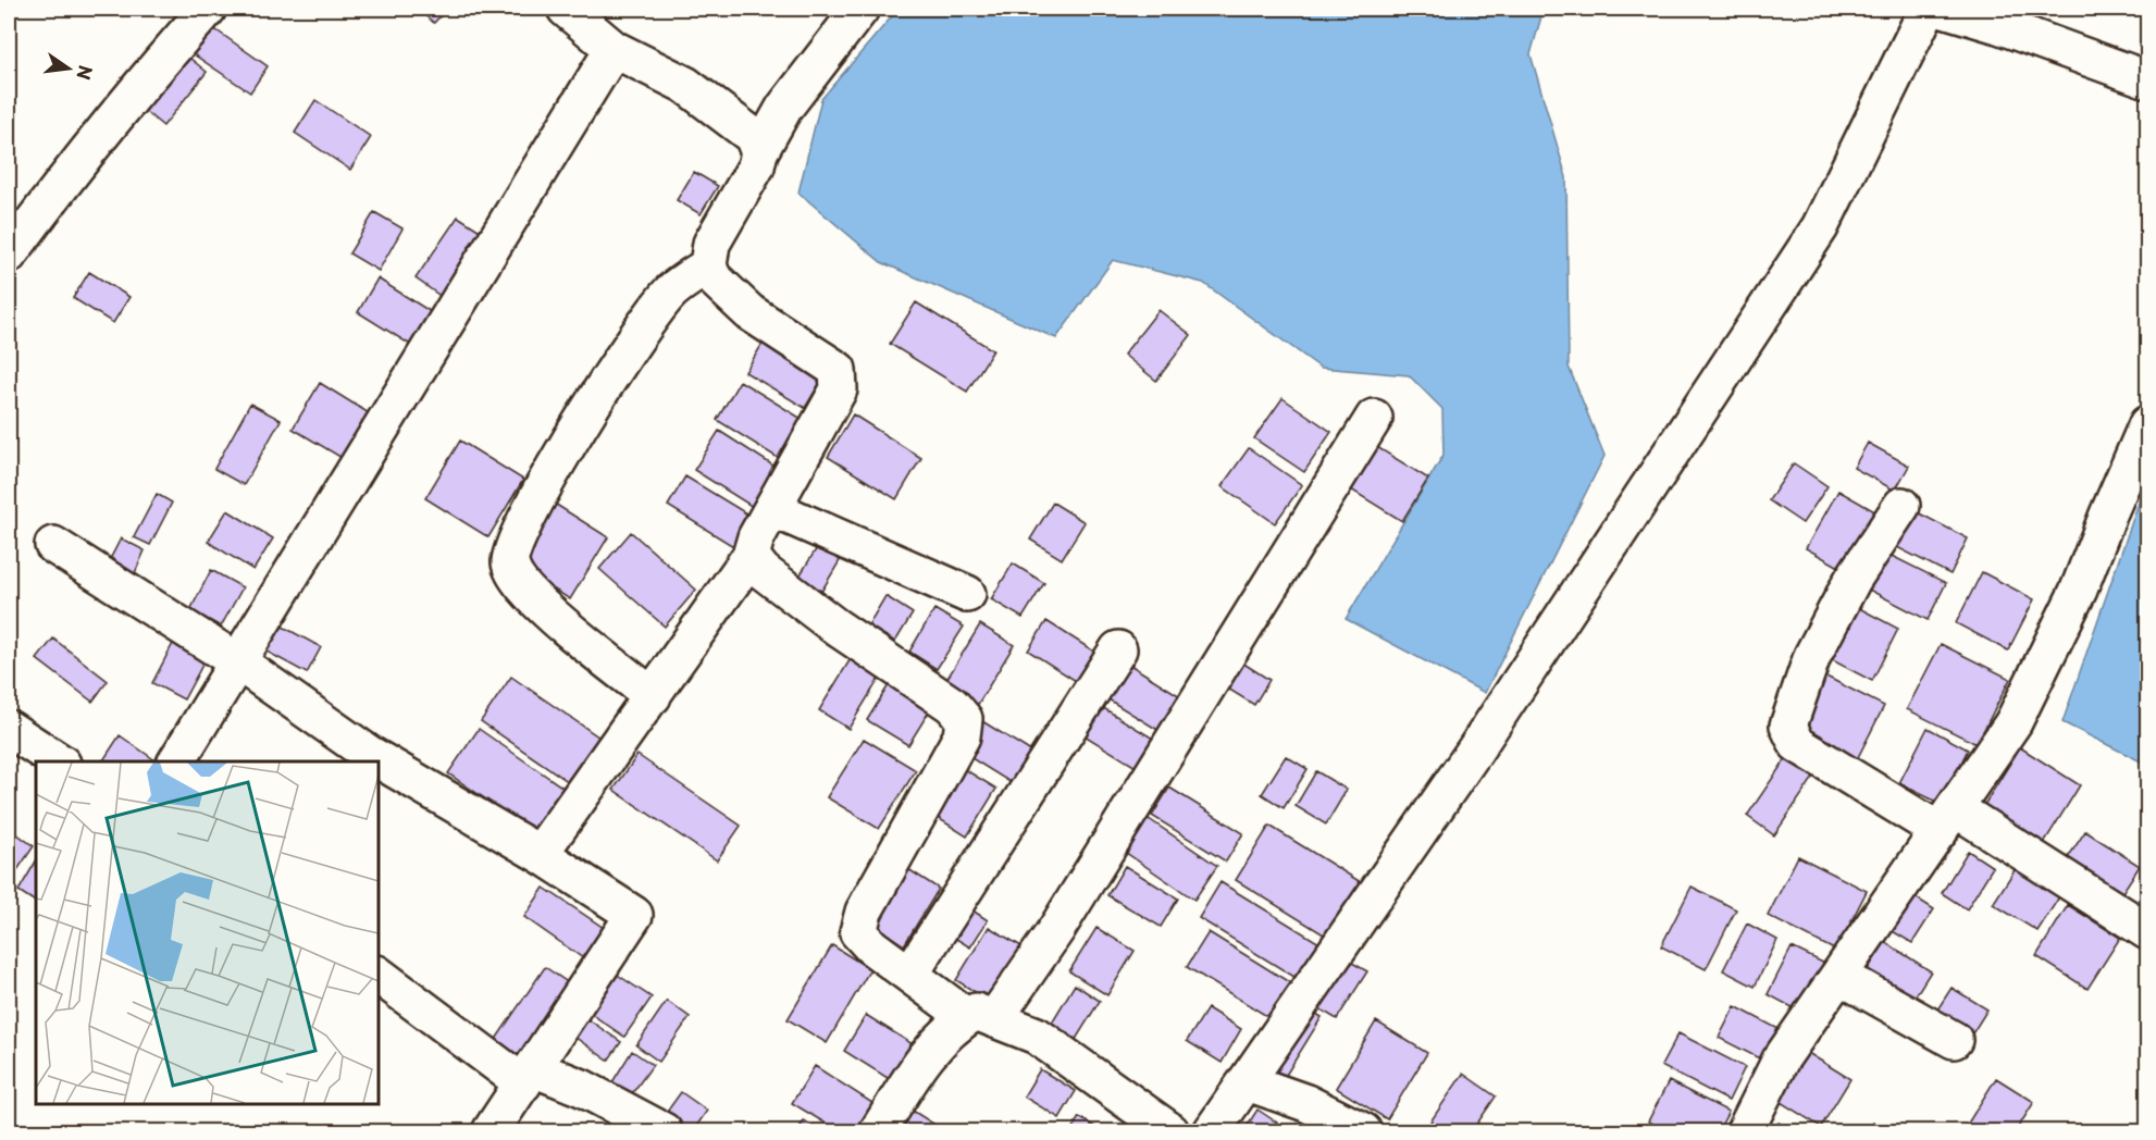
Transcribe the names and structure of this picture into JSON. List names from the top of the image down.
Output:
{
  "north": "right"
}
